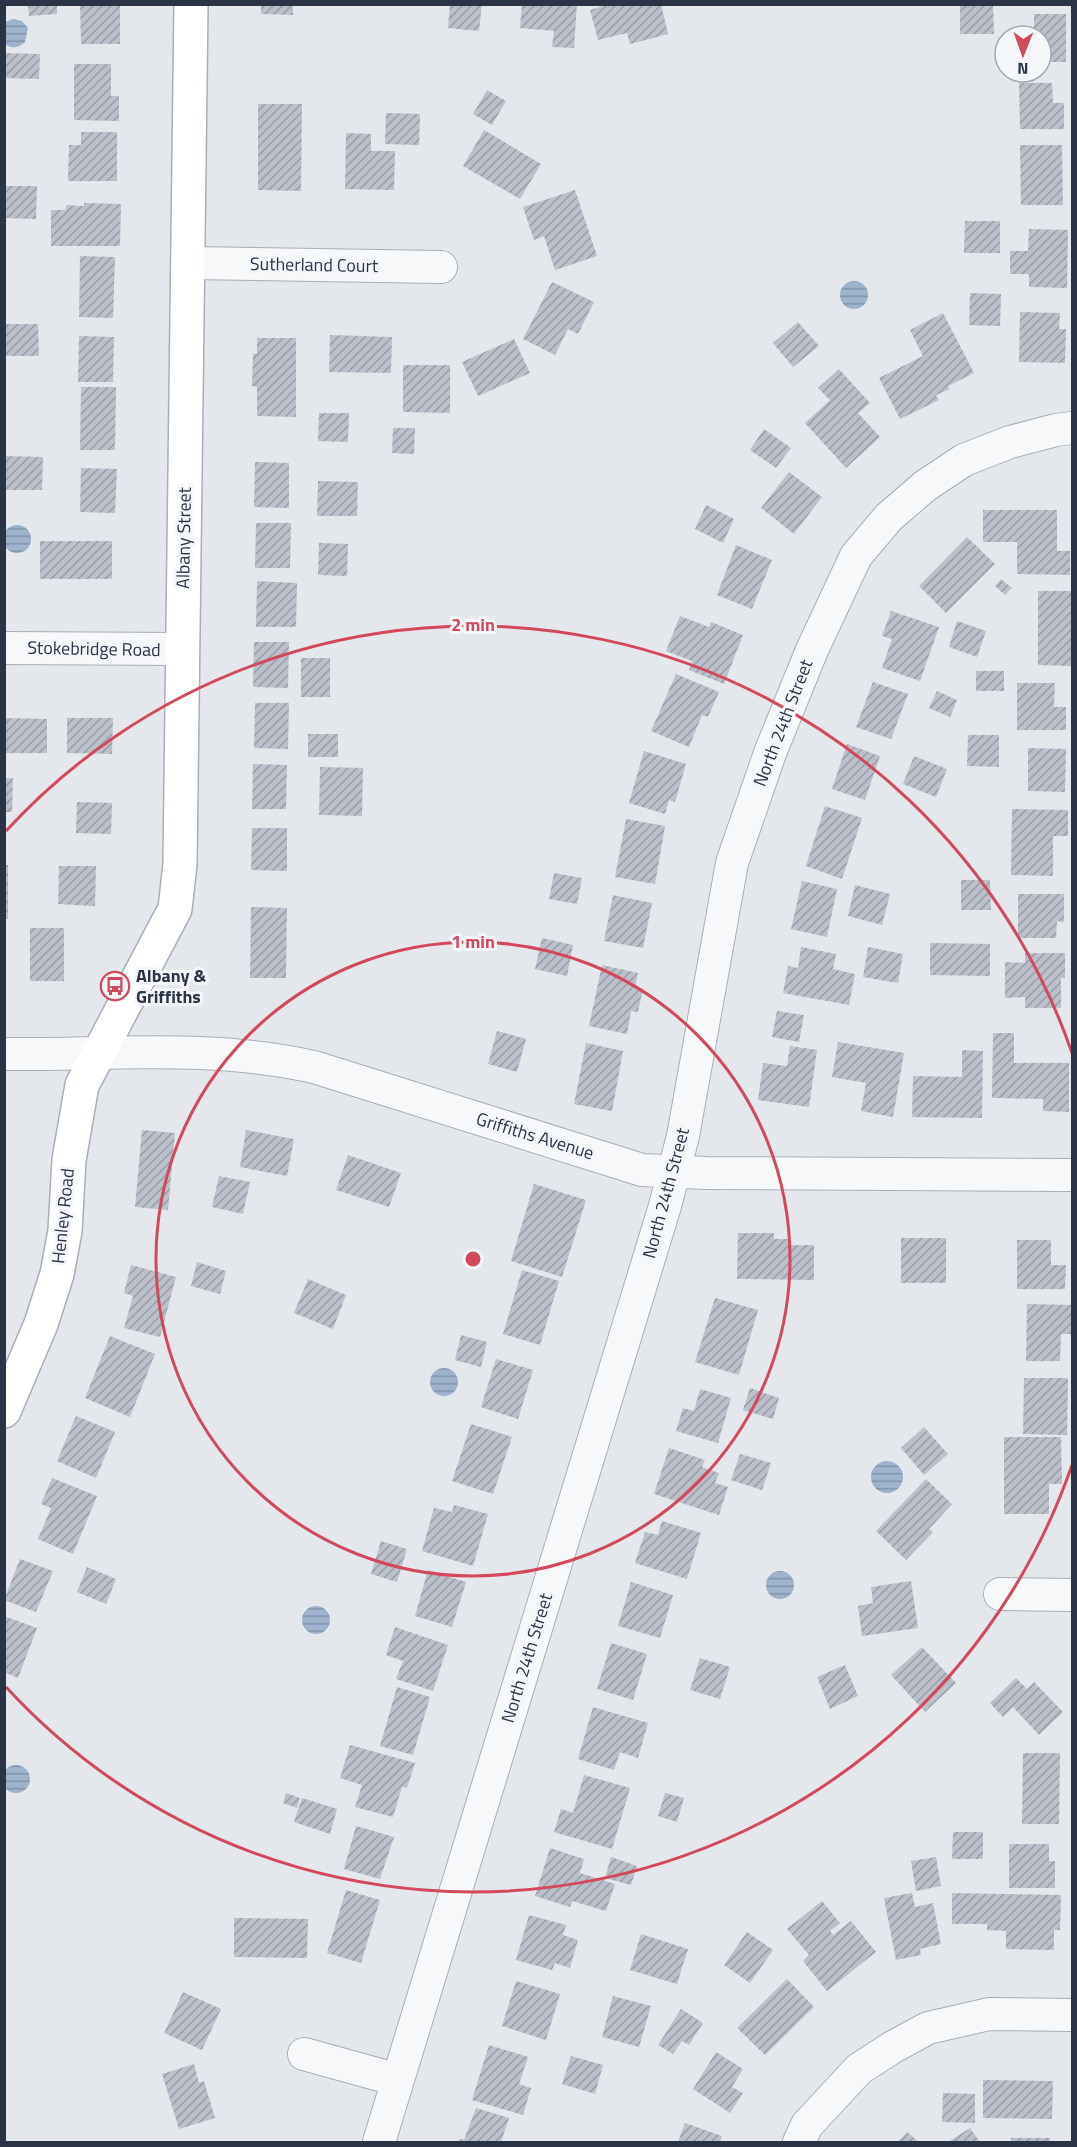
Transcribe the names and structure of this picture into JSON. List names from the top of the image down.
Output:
{
  "streets": {
    "street": [
      "Sutherland Court",
      "Albany Street",
      "Stokebridge Road",
      "North 24th Street",
      "Griffiths Avenue",
      "Henley Road"
    ]
  },
  "crossings": [
    ["Sutherland Court", "Albany Street"],
    ["Albany Street", "Stokebridge Road"],
    ["Albany Street", "Griffiths Avenue"],
    ["Albany Street", "Henley Road"],
    ["North 24th Street", "Griffiths Avenue"],
    ["Griffiths Avenue", "Henley Road"]
  ],
  "places": {
    "bus stop": ["Albany & Griffiths"]
  },
  "north": "bottom",
  "rings": ["2 min", "1 min"]
}
